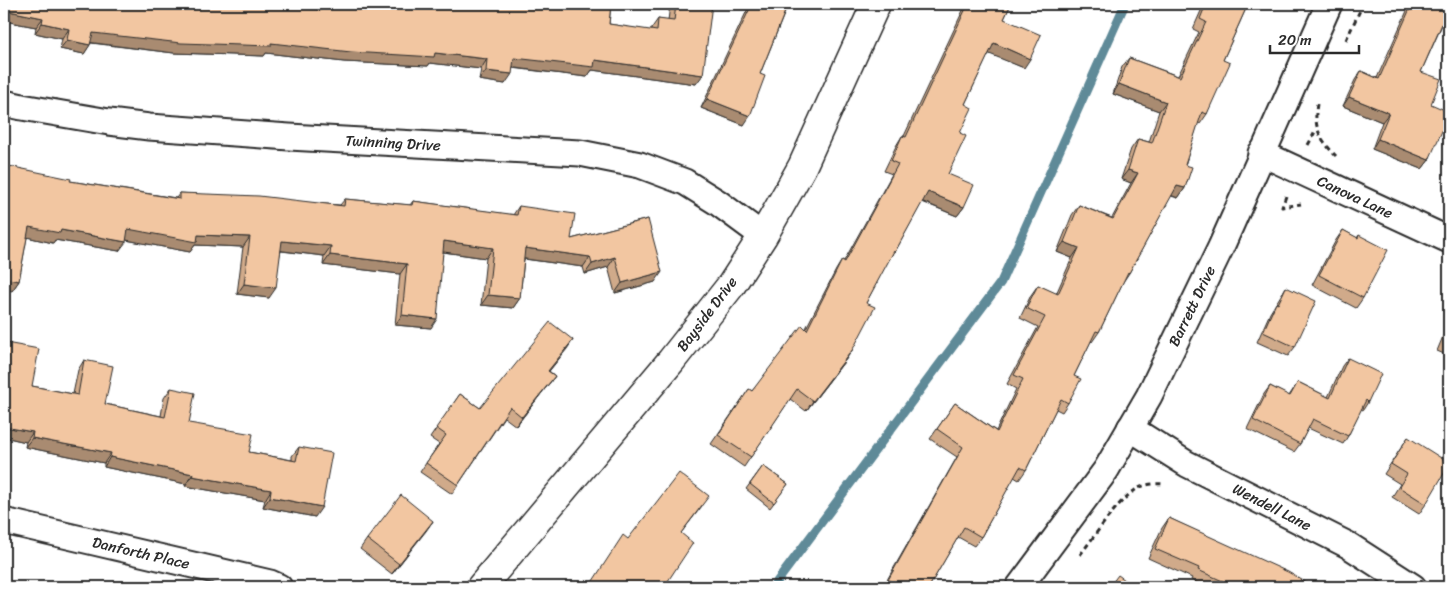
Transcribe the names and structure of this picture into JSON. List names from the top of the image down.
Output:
{
  "streets": {
    "street": [
      "Twinning Drive",
      "Canova Lane",
      "Barrett Drive",
      "Bayside Drive",
      "Wendell Lane",
      "Danforth Place"
    ]
  },
  "crossings": [
    ["Twinning Drive", "Bayside Drive"],
    ["Canova Lane", "Barrett Drive"],
    ["Barrett Drive", "Wendell Lane"]
  ],
  "scale_bar": "20 m"
}
